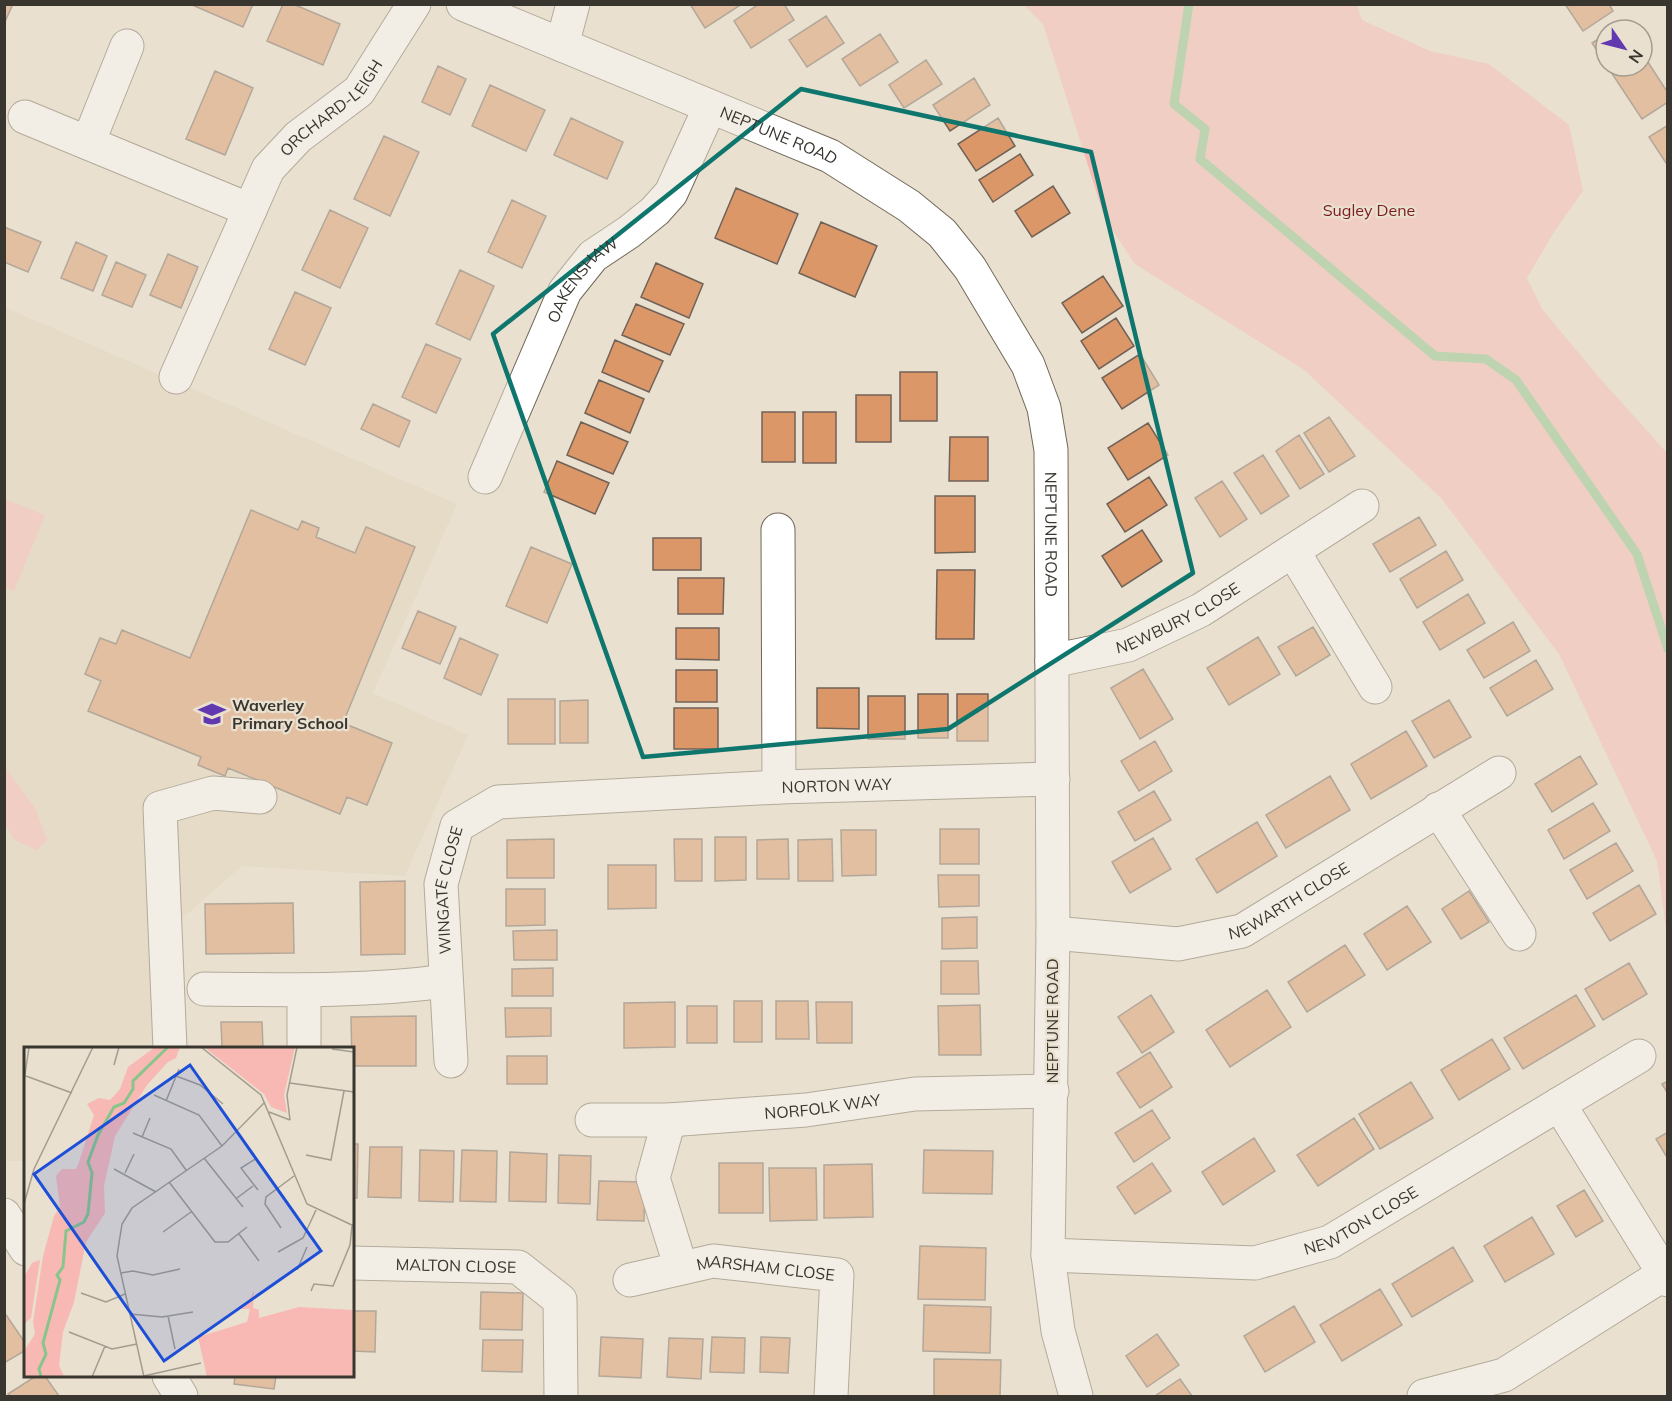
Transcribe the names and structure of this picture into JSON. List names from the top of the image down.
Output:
{
  "streets": {
    "street": [
      "ORCHARD-LEIGH",
      "NEPTUNE ROAD",
      "OAKENSHAW",
      "NEWBURY CLOSE",
      "NORTON WAY",
      "WINGATE CLOSE",
      "NEWARTH CLOSE",
      "NORFOLK WAY",
      "NEWTON CLOSE",
      "MALTON CLOSE",
      "MARSHAM CLOSE"
    ]
  },
  "crossings": [
    ["NEPTUNE ROAD", "OAKENSHAW"],
    ["NEPTUNE ROAD", "NEWBURY CLOSE"],
    ["NEPTUNE ROAD", "NORTON WAY"],
    ["NEPTUNE ROAD", "NEWARTH CLOSE"],
    ["NEPTUNE ROAD", "NORFOLK WAY"],
    ["NEPTUNE ROAD", "NEWTON CLOSE"],
    ["NORTON WAY", "WINGATE CLOSE"],
    ["NORFOLK WAY", "MARSHAM CLOSE"]
  ],
  "parks": ["Sugley Dene"],
  "places": {
    "school or university": ["Waverley Primary School"]
  },
  "north": "bottom right"
}
